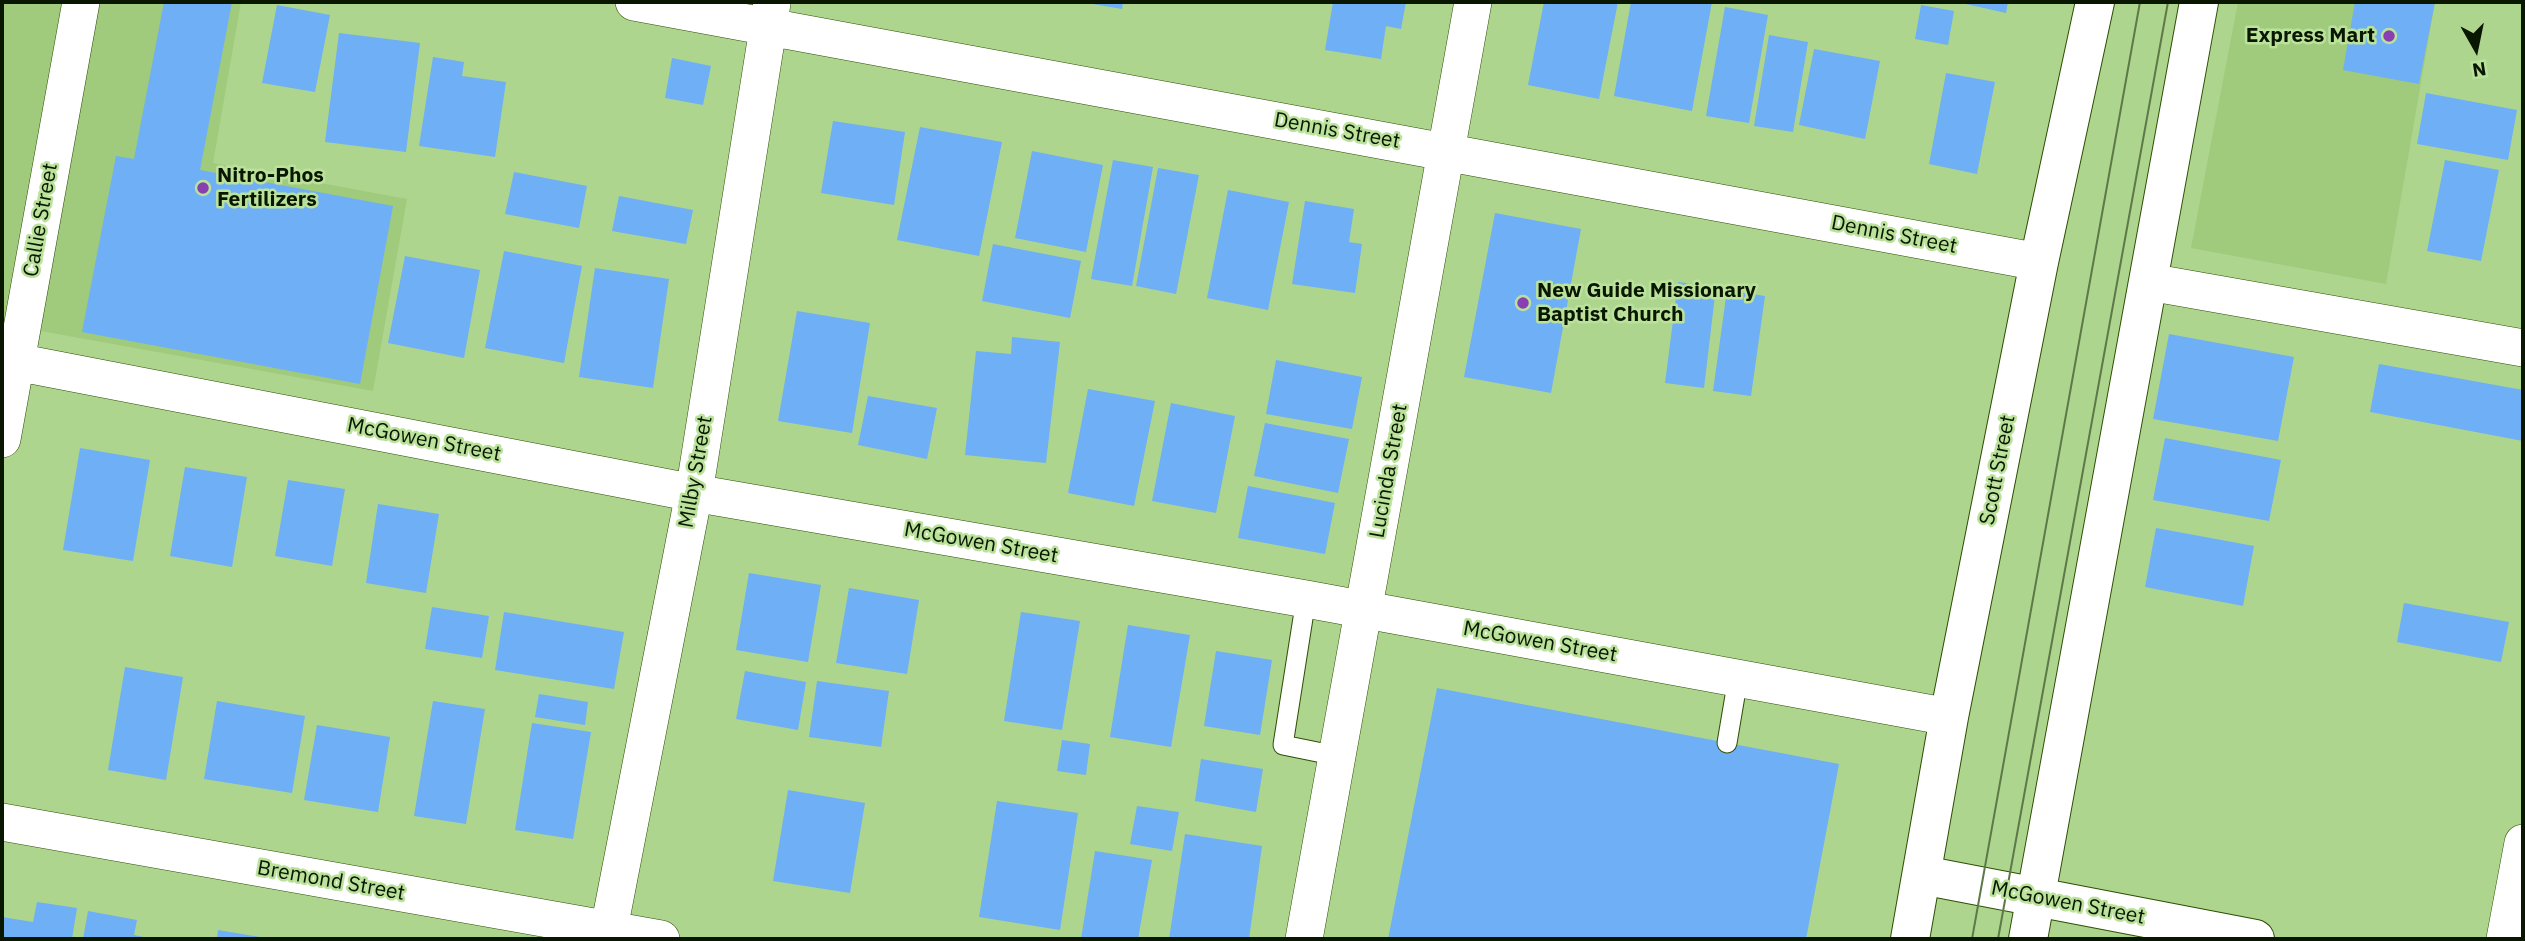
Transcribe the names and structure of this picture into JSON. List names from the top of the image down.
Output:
{
  "streets": {
    "main road": ["McGowen Street", "Scott Street"],
    "street": [
      "Dennis Street",
      "Callie Street",
      "Lucinda Street",
      "Milby Street",
      "Bremond Street"
    ]
  },
  "crossings": [
    ["Dennis Street", "Scott Street"],
    ["Dennis Street", "Lucinda Street"],
    ["Dennis Street", "Milby Street"],
    ["Callie Street", "McGowen Street"],
    ["McGowen Street", "Scott Street"],
    ["McGowen Street", "Lucinda Street"],
    ["McGowen Street", "Milby Street"],
    ["Milby Street", "Bremond Street"]
  ],
  "places": ["Express Mart", "Nitro-Phos Fertilizers", "New Guide Missionary Baptist Church"],
  "north": "bottom"
}
